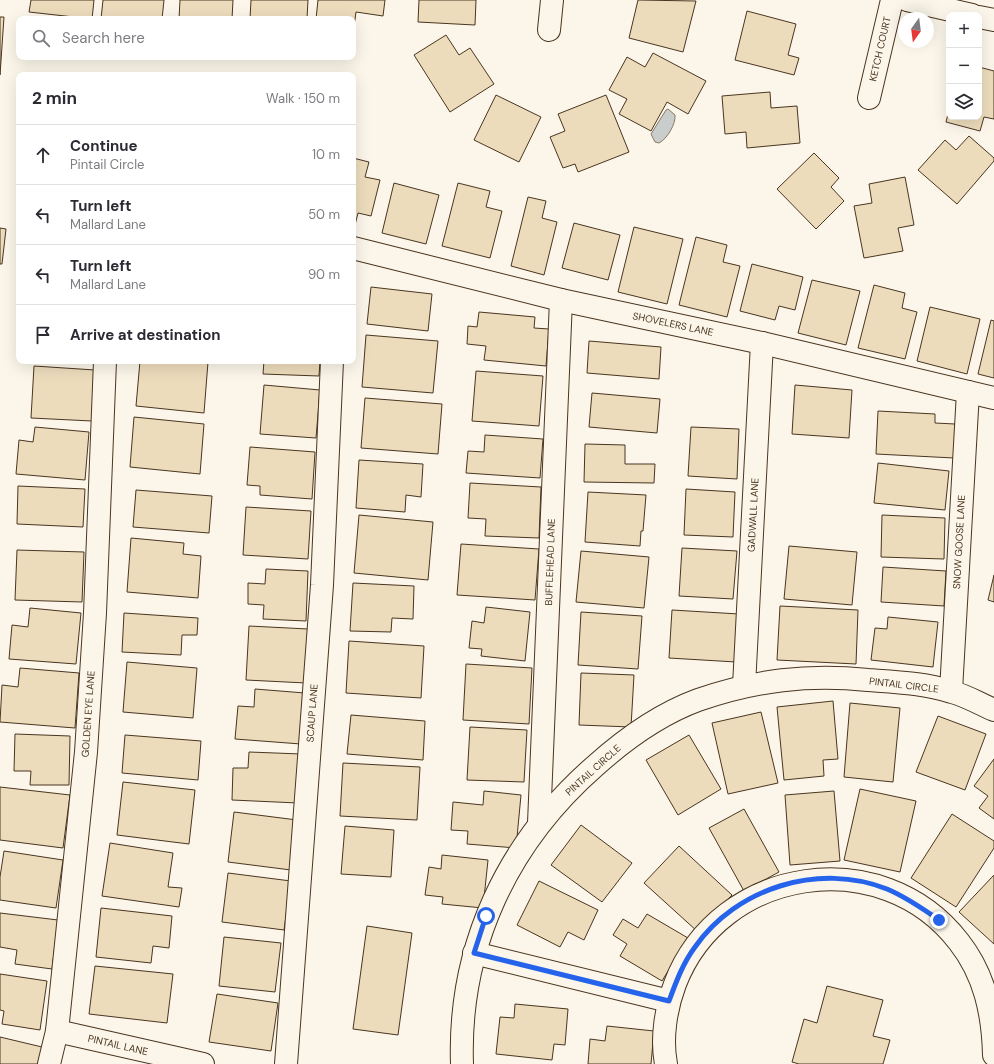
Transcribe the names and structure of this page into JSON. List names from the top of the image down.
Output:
{
  "streets": {
    "street": [
      "KETCH COURT",
      "SHOVELERS LANE",
      "GADWALL LANE",
      "SNOW GOOSE LANE",
      "BUFFLEHEAD LANE",
      "PINTAIL CIRCLE",
      "SCAUP LANE",
      "GOLDEN EYE LANE",
      "PINTAIL LANE"
    ]
  },
  "crossings": [
    ["SHOVELERS LANE", "GADWALL LANE"],
    ["SHOVELERS LANE", "SNOW GOOSE LANE"],
    ["SHOVELERS LANE", "BUFFLEHEAD LANE"],
    ["GADWALL LANE", "PINTAIL CIRCLE"],
    ["SNOW GOOSE LANE", "PINTAIL CIRCLE"],
    ["BUFFLEHEAD LANE", "PINTAIL CIRCLE"],
    ["GOLDEN EYE LANE", "PINTAIL LANE"]
  ],
  "north": "bottom",
  "page": {
    "map_buttons": ["+", "−"],
    "search": "Search here",
    "heading": ["2 min", "Walk · 150 m"],
    "list": [
      ["Continue", "Pintail Circle", "10 m"],
      ["Turn left", "Mallard Lane", "50 m"],
      ["Turn left", "Mallard Lane", "90 m"],
      "Arrive at destination"
    ]
  }
}
